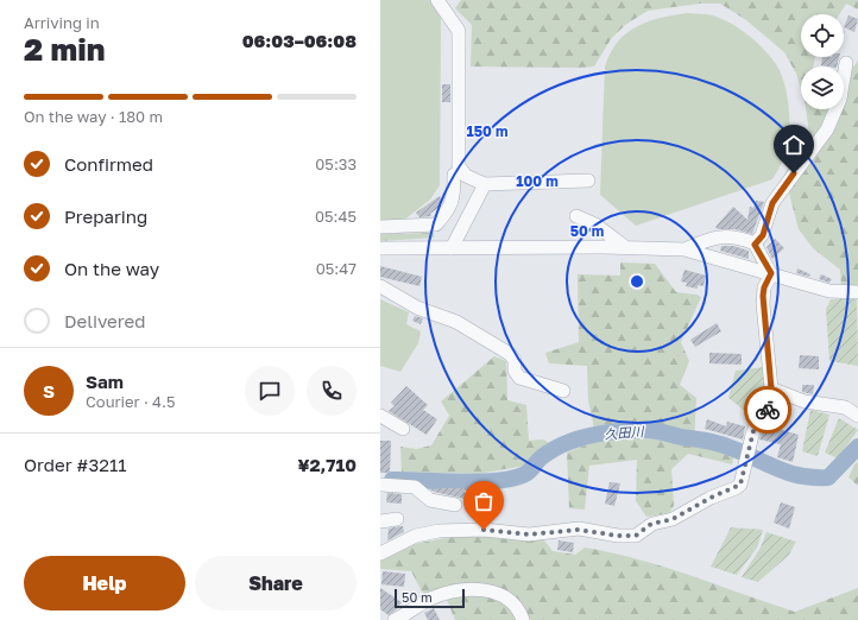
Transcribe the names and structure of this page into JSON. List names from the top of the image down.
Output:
{
  "water": ["久田川"],
  "scale_bar": "50 m",
  "page": {
    "heading": ["2 min", "Arriving in", "06:03–06:08"],
    "panel": [
      "Sam",
      "Courier · 4.5",
      "Order #3211",
      "¥2,710"
    ],
    "bar": "On the way · 180 m",
    "list": [
      ["Confirmed", "05:33"],
      ["Preparing", "05:45"],
      ["On the way", "05:47"],
      "Delivered"
    ],
    "round": "S",
    "buttons": ["Help", "Share"],
    "scale": "50 m"
  },
  "rings": ["150 m", "100 m", "50 m"]
}
